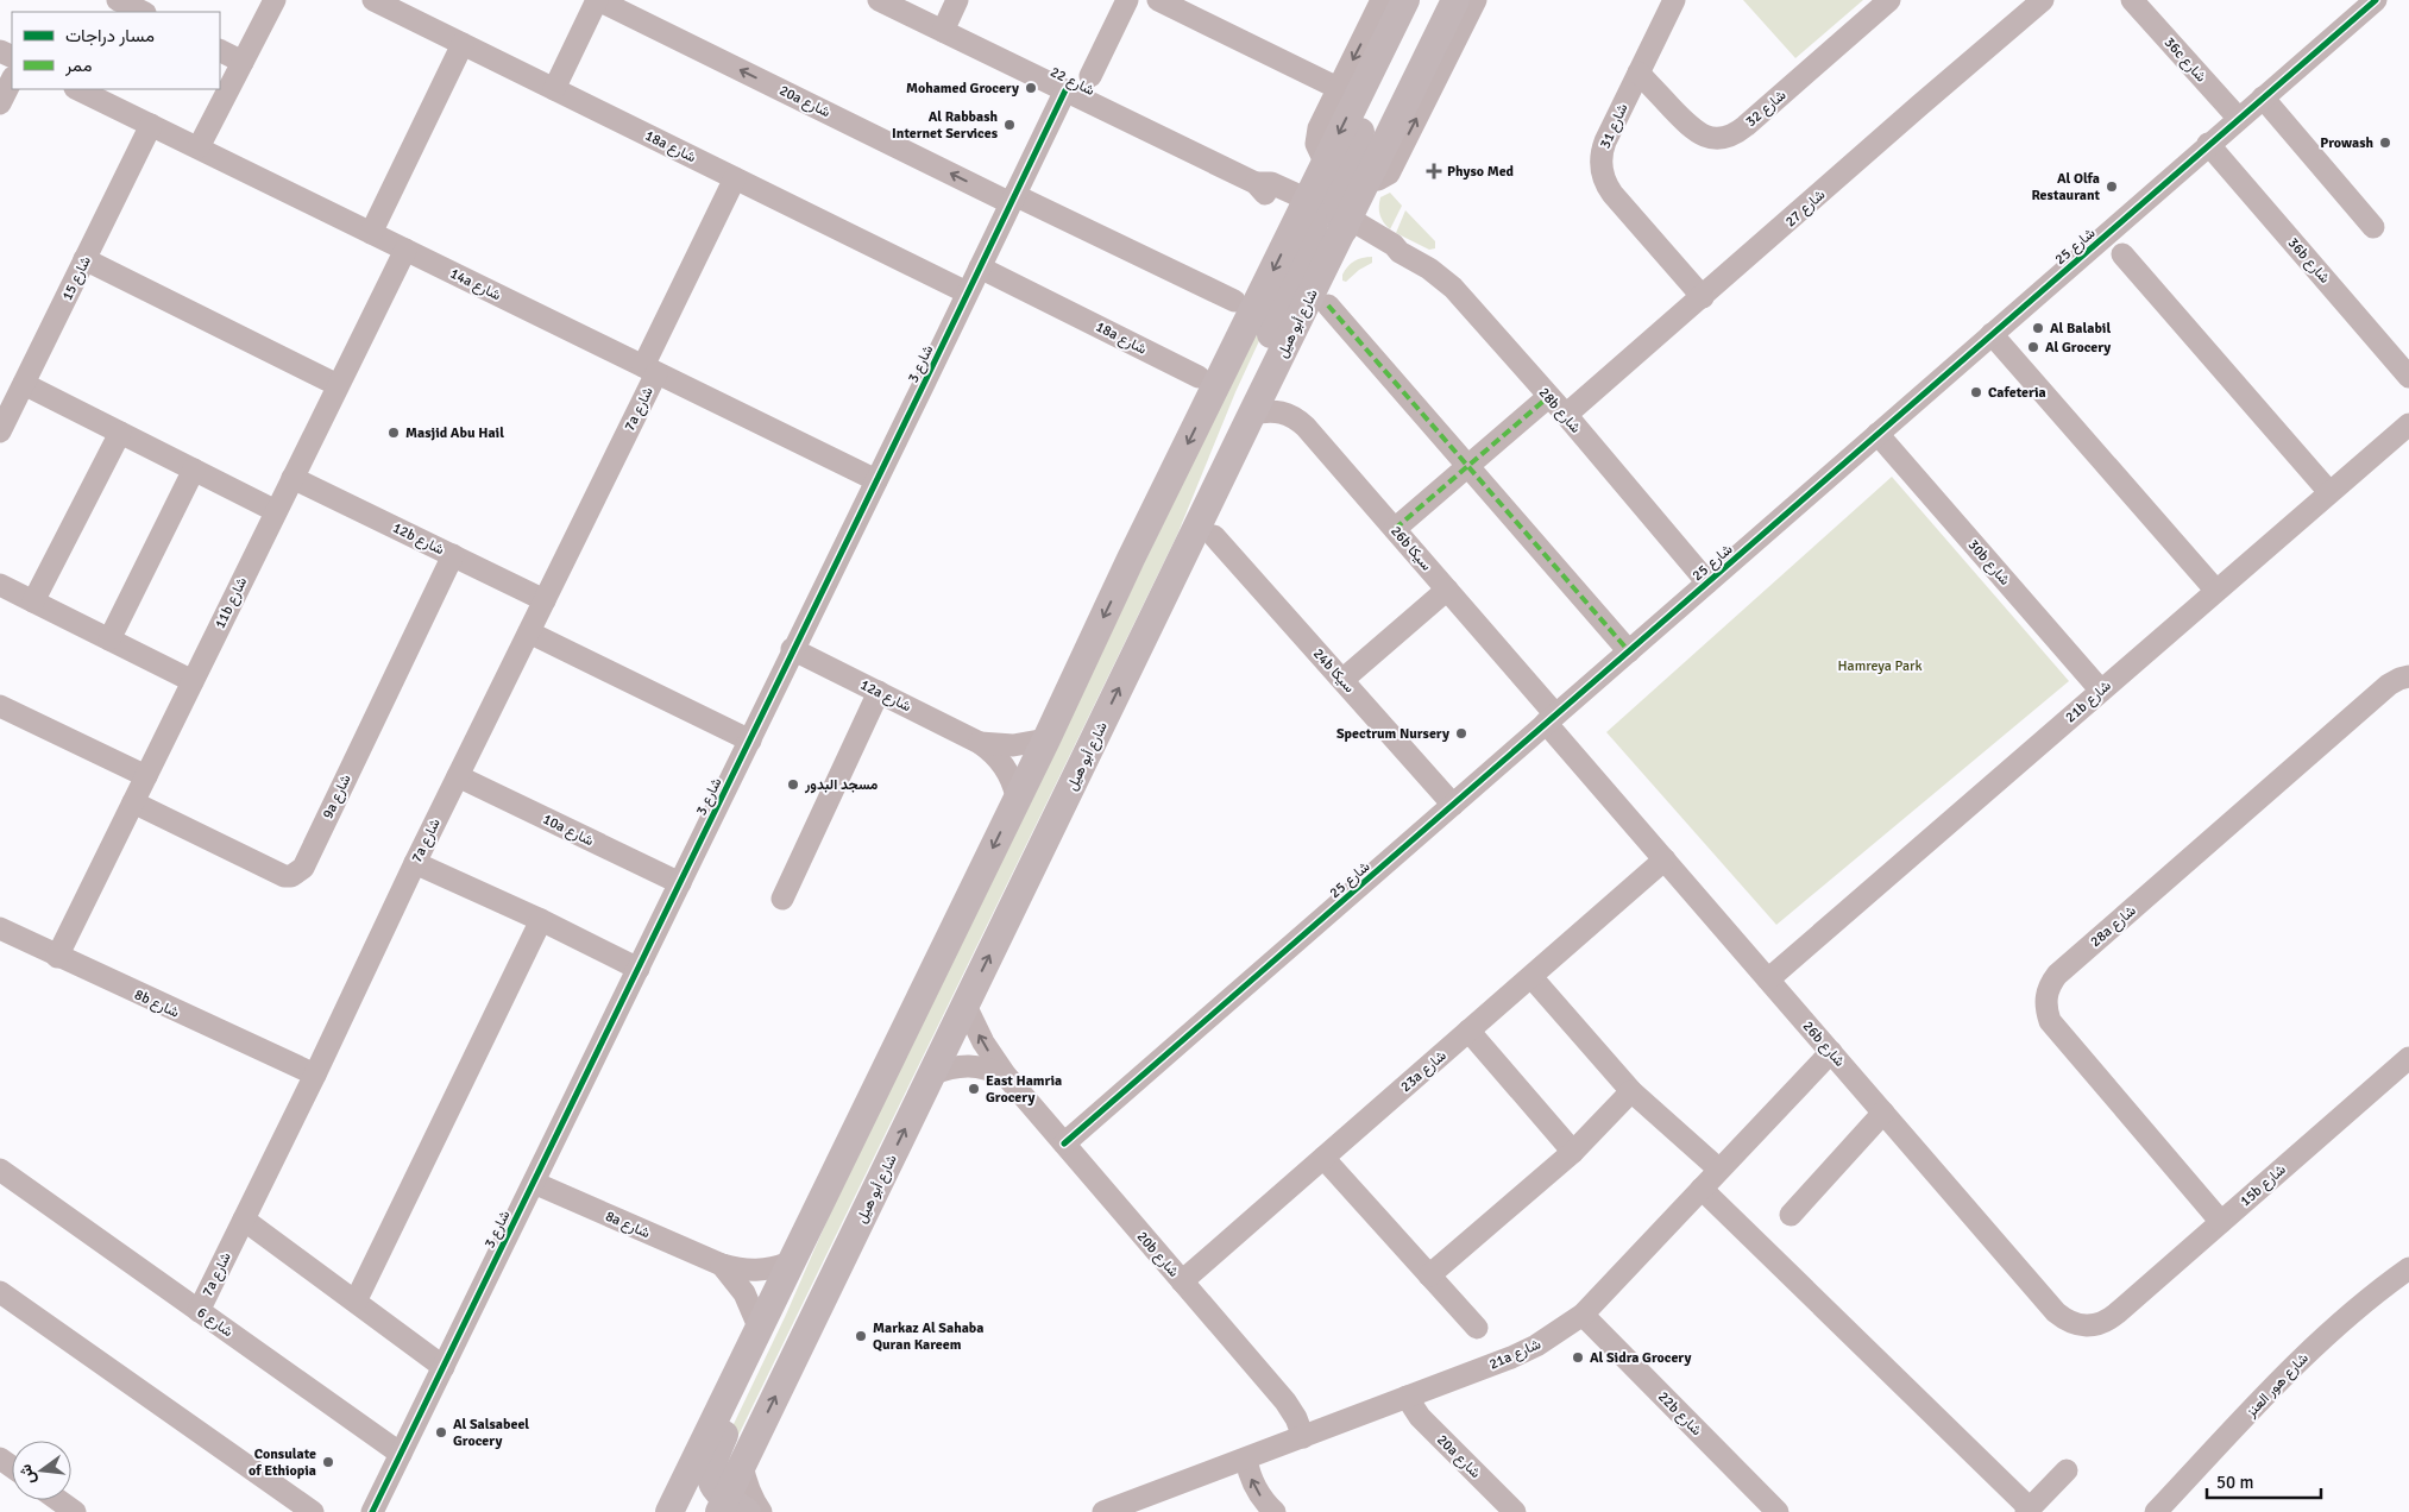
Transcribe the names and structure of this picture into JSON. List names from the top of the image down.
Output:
{
  "streets": {
    "main road": ["شارع أبو هيل"],
    "street": [
      "36c شارع",
      "شارع 22",
      "20a شارع",
      "شارع 32",
      "شارع 31",
      "18a شارع",
      "شارع 27",
      "شارع 25",
      "36b شارع",
      "شارع 15",
      "14a شارع",
      "شارع 3",
      "7a شارع",
      "28b شارع",
      "12b شارع",
      "26b سيكا",
      "30b شارع",
      "11b شارع",
      "24b سيكا",
      "12a شارع",
      "21b شارع",
      "9a شارع",
      "10a شارع",
      "28a شارع",
      "8b شارع",
      "26b شارع",
      "23a شارع",
      "15b شارع",
      "8a شارع",
      "20b شارع",
      "شارع 6",
      "21a شارع",
      "شارع هور العنز",
      "22b شارع"
    ]
  },
  "crossings": [
    ["36c شارع", "شارع 25"],
    ["شارع 22", "شارع 3"],
    ["شارع 22", "28b شارع"],
    ["20a شارع", "شارع 3"],
    ["20a شارع", "21a شارع"],
    ["شارع 32", "شارع 31"],
    ["شارع 31", "شارع 27"],
    ["18a شارع", "شارع 3"],
    ["18a شارع", "7a شارع"],
    ["شارع 27", "28b شارع"],
    ["شارع 25", "36b شارع"],
    ["شارع 25", "28b شارع"],
    ["شارع 25", "26b سيكا"],
    ["شارع 25", "30b شارع"],
    ["شارع 25", "24b سيكا"],
    ["شارع 25", "26b شارع"],
    ["شارع 25", "20b شارع"],
    ["شارع 15", "14a شارع"],
    ["14a شارع", "شارع 3"],
    ["14a شارع", "7a شارع"],
    ["14a شارع", "11b شارع"],
    ["شارع أبو هيل", "26b سيكا"],
    ["شارع أبو هيل", "20b شارع"],
    ["شارع 3", "12a شارع"],
    ["شارع 3", "10a شارع"],
    ["شارع 3", "8a شارع"],
    ["شارع 3", "شارع 6"],
    ["7a شارع", "12b شارع"],
    ["7a شارع", "10a شارع"],
    ["7a شارع", "8b شارع"],
    ["7a شارع", "شارع 6"],
    ["12b شارع", "11b شارع"],
    ["12b شارع", "9a شارع"],
    ["26b سيكا", "26b شارع"],
    ["30b شارع", "21b شارع"],
    ["11b شارع", "9a شارع"],
    ["11b شارع", "8b شارع"],
    ["21b شارع", "26b شارع"],
    ["28a شارع", "15b شارع"],
    ["26b شارع", "23a شارع"],
    ["26b شارع", "15b شارع"],
    ["26b شارع", "21a شارع"],
    ["23a شارع", "20b شارع"],
    ["20b شارع", "21a شارع"],
    ["21a شارع", "22b شارع"]
  ],
  "one_way": ["20a شارع"],
  "parks": ["Hamreya Park"],
  "places": {
    "other": [
      "Mohamed Grocery",
      "Al Rabbash Internet Services",
      "Prowash",
      "Al Olfa Restaurant",
      "Al Balabil",
      "Al Grocery",
      "Cafeteria",
      "Masjid Abu Hail",
      "Spectrum Nursery",
      "مسجد البدور",
      "East Hamria Grocery",
      "Markaz Al Sahaba Quran Kareem",
      "Al Sidra Grocery",
      "Al Salsabeel Grocery",
      "Consulate of Ethiopia"
    ],
    "health": ["Physo Med"]
  },
  "legend": ["مسار دراجات", "ممر"],
  "scale_bar": "50 m",
  "north": "left"
}
